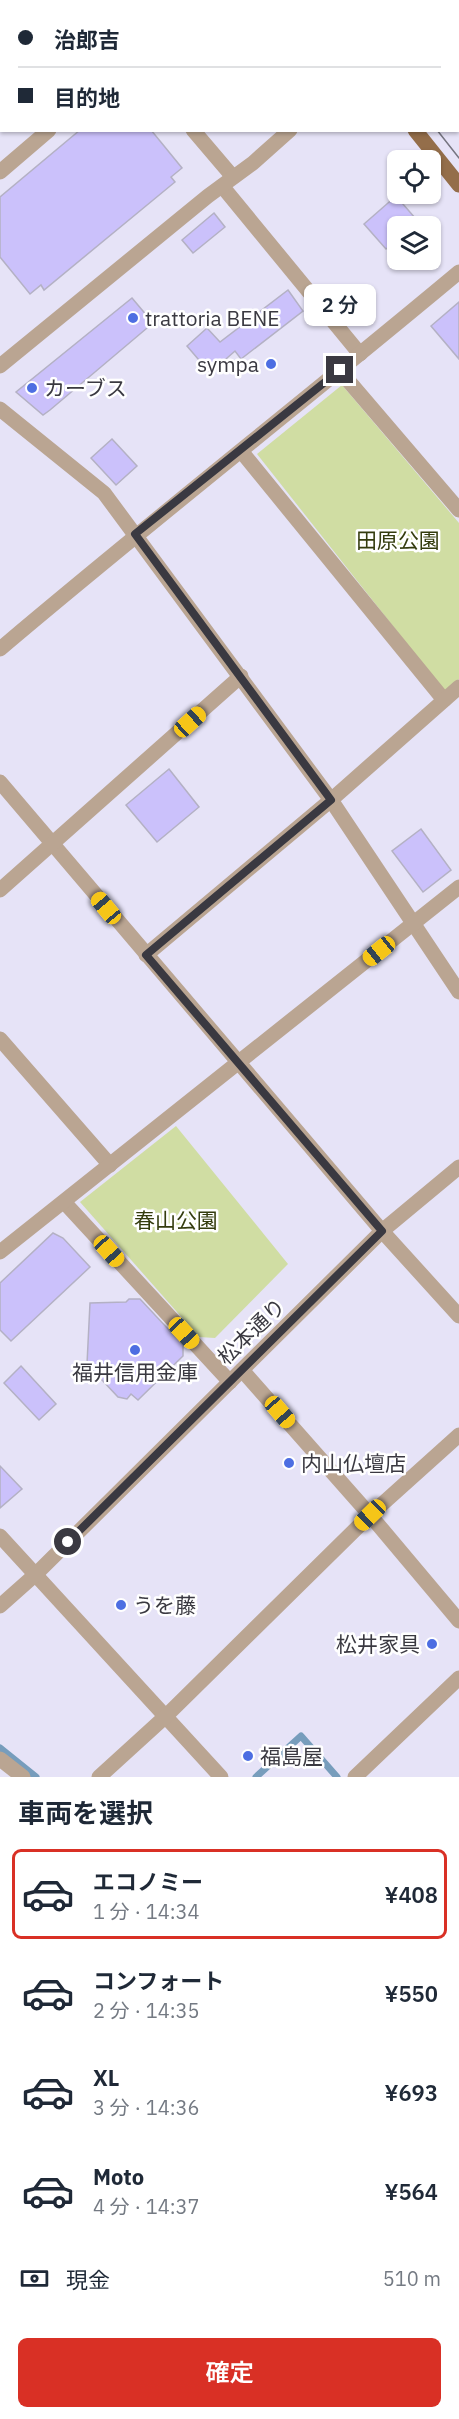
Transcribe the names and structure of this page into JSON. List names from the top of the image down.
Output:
{
  "streets": {
    "street": ["松本通り"]
  },
  "parks": ["田原公園", "春山公園"],
  "places": [
    "trattoria BENE",
    "sympa",
    "カーブス",
    "福井信用金庫",
    "内山仏壇店",
    "うを藤",
    "松井家具",
    "福島屋"
  ],
  "page": {
    "banner": ["治郎吉", "目的地"],
    "bubble": "2 分",
    "heading": "車両を選択",
    "list": [
      {
        "name": "エコノミー",
        "note": "1 分 · 14:34",
        "value": "¥408"
      },
      {
        "name": "コンフォート",
        "note": "2 分 · 14:35",
        "value": "¥550"
      },
      {
        "name": "XL",
        "note": "3 分 · 14:36",
        "value": "¥693"
      },
      {
        "name": "Moto",
        "note": "4 分 · 14:37",
        "value": "¥564"
      }
    ],
    "pay": ["現金", "510 m"],
    "buttons": "確定"
  }
}
